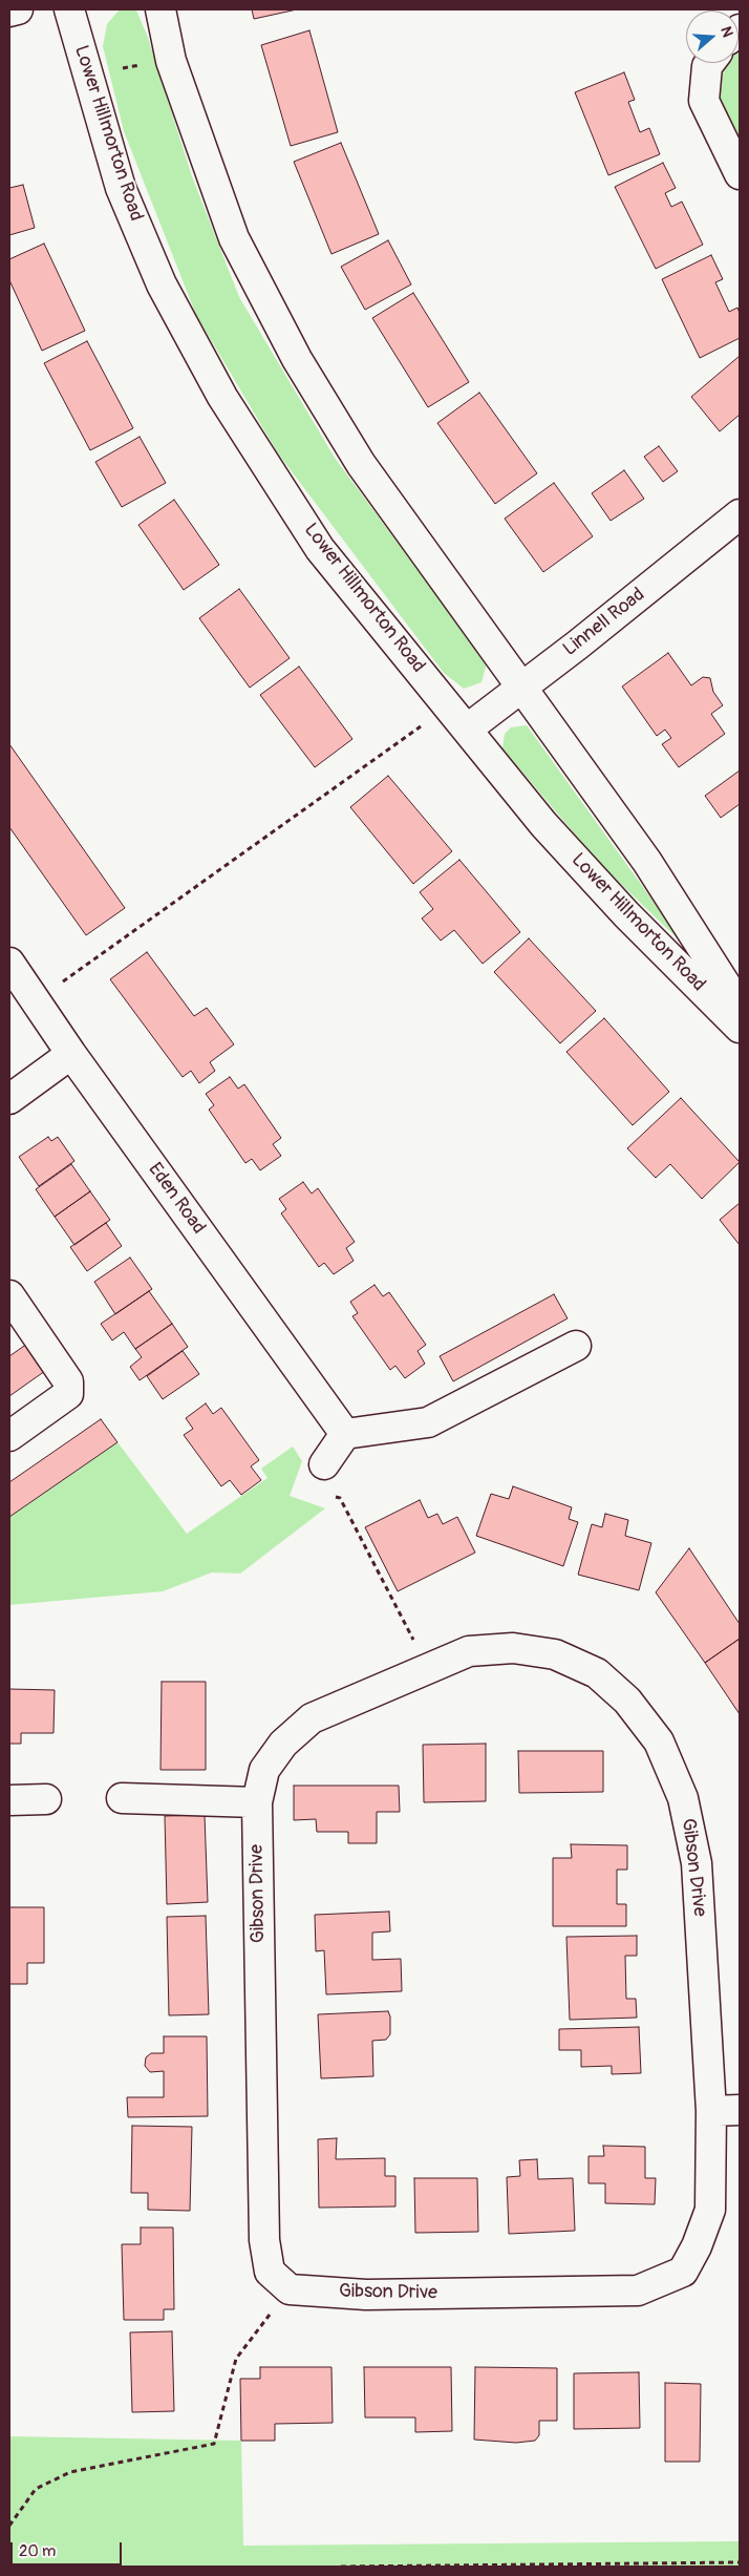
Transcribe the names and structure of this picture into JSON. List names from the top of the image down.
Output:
{
  "streets": {
    "street": [
      "Lower Hillmorton Road",
      "Linnell Road",
      "Eden Road",
      "Gibson Drive"
    ]
  },
  "crossings": [
    ["Lower Hillmorton Road", "Linnell Road"]
  ],
  "scale_bar": "20 m",
  "north": "right"
}
